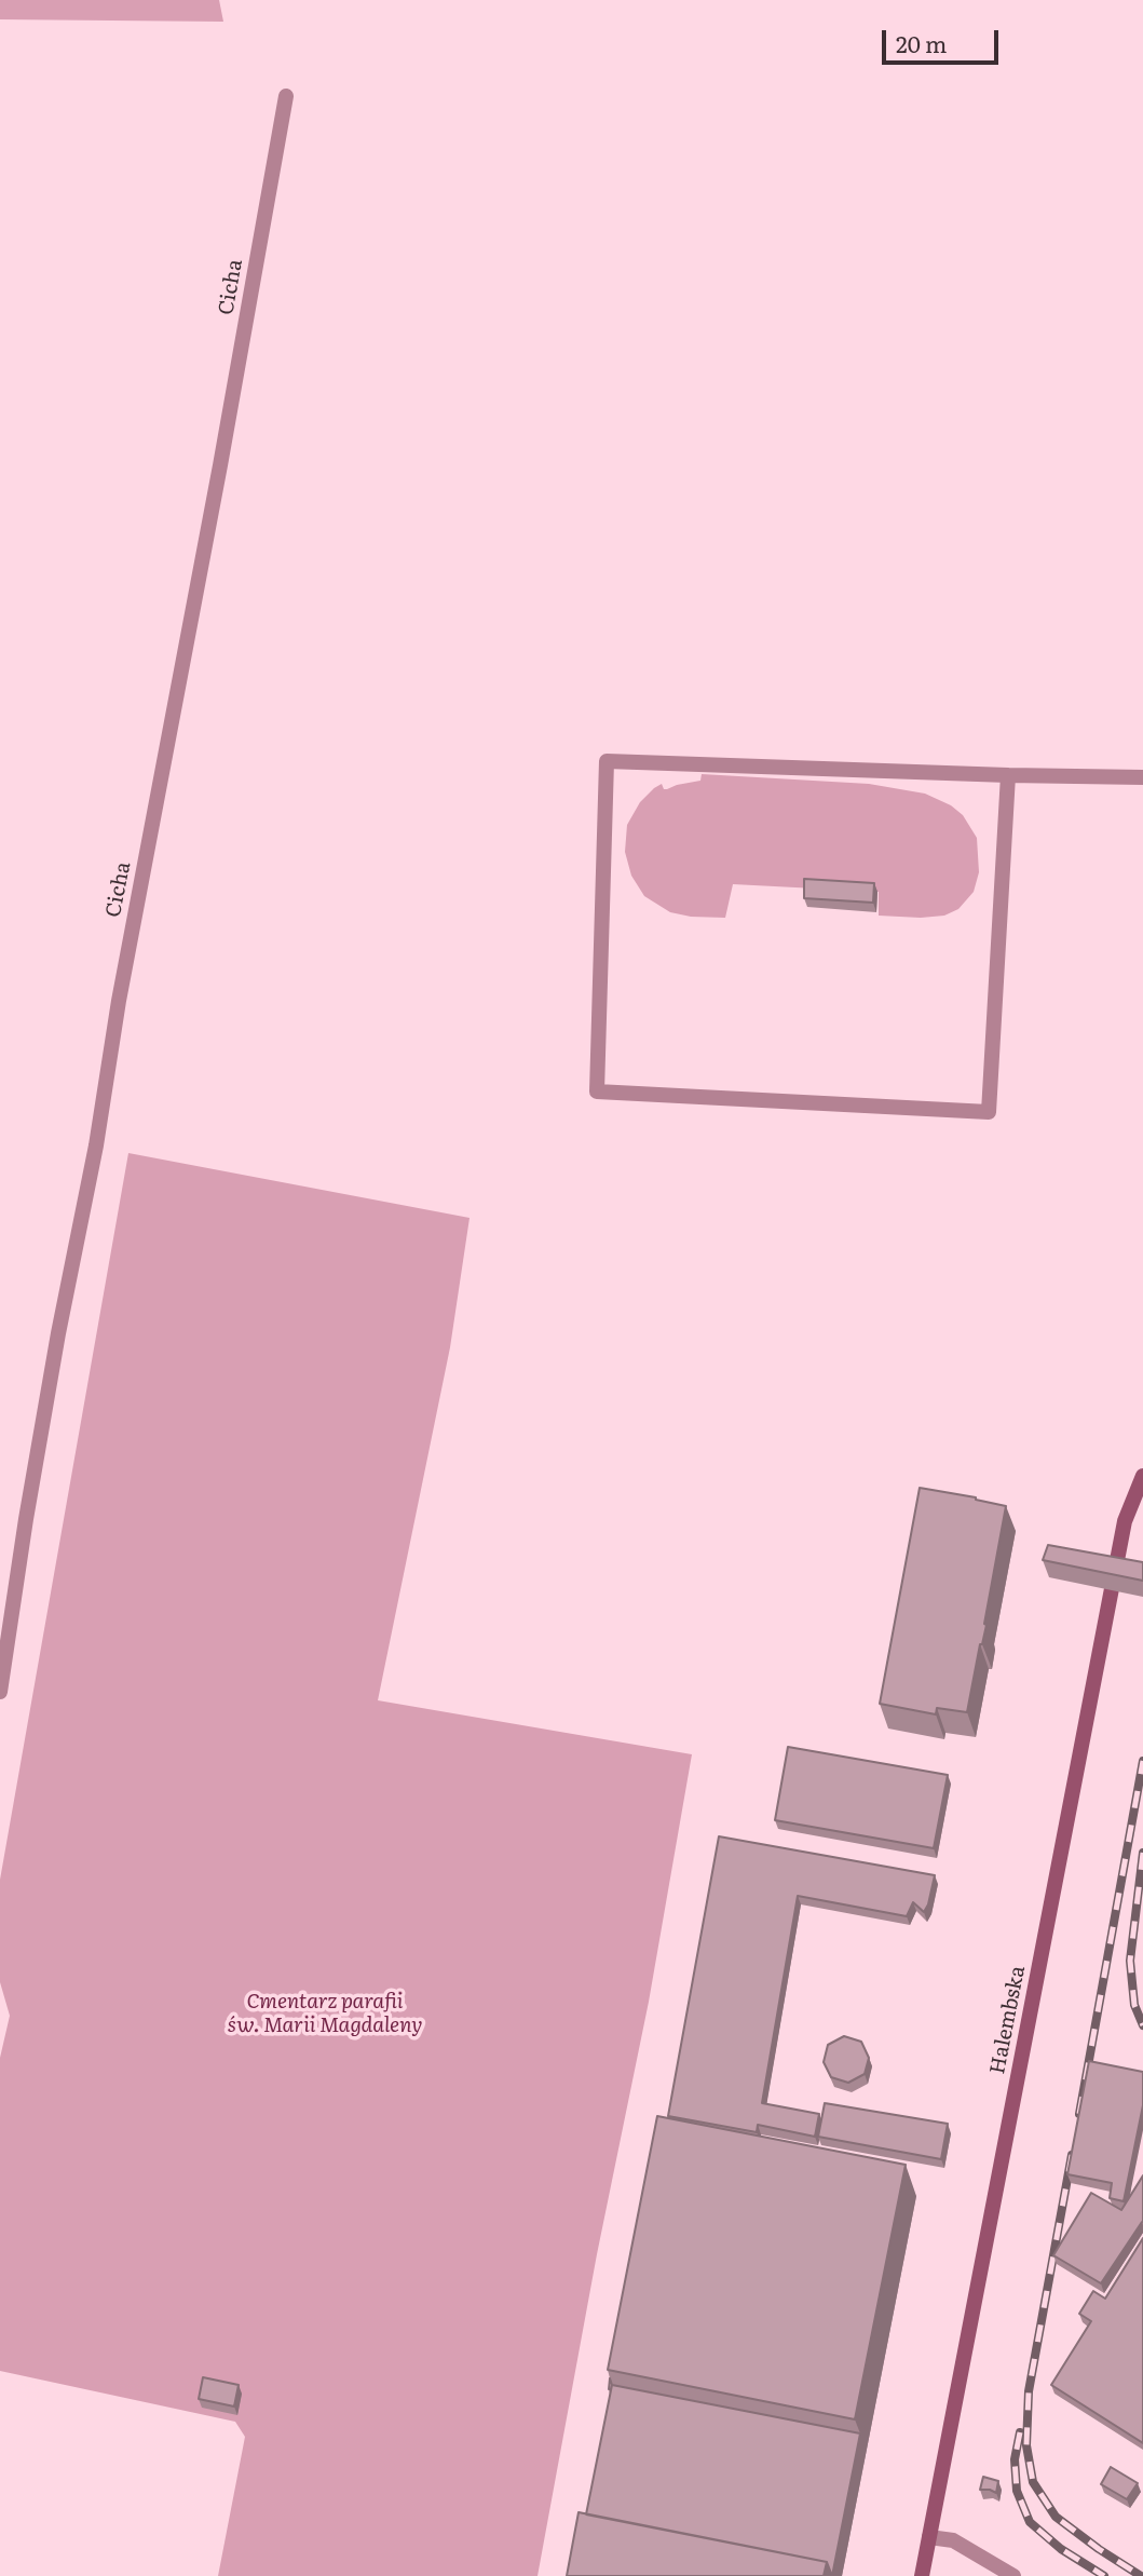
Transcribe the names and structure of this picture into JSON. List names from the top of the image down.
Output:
{
  "streets": {
    "street": ["Cicha", "Halembska"]
  },
  "parks": ["Cmentarz parafii św. Marii Magdaleny"],
  "scale_bar": "20 m"
}
